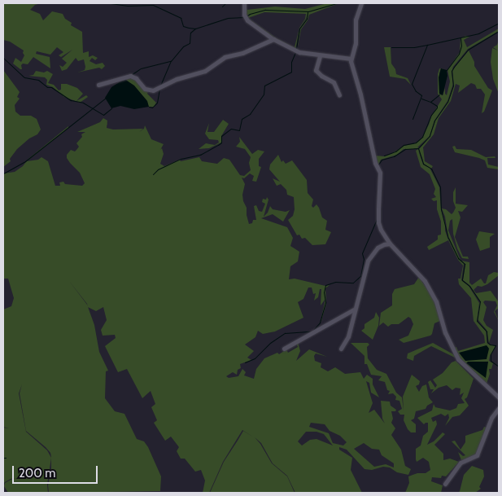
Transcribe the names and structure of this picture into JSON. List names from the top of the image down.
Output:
{
  "scale_bar": "200 m"
}
